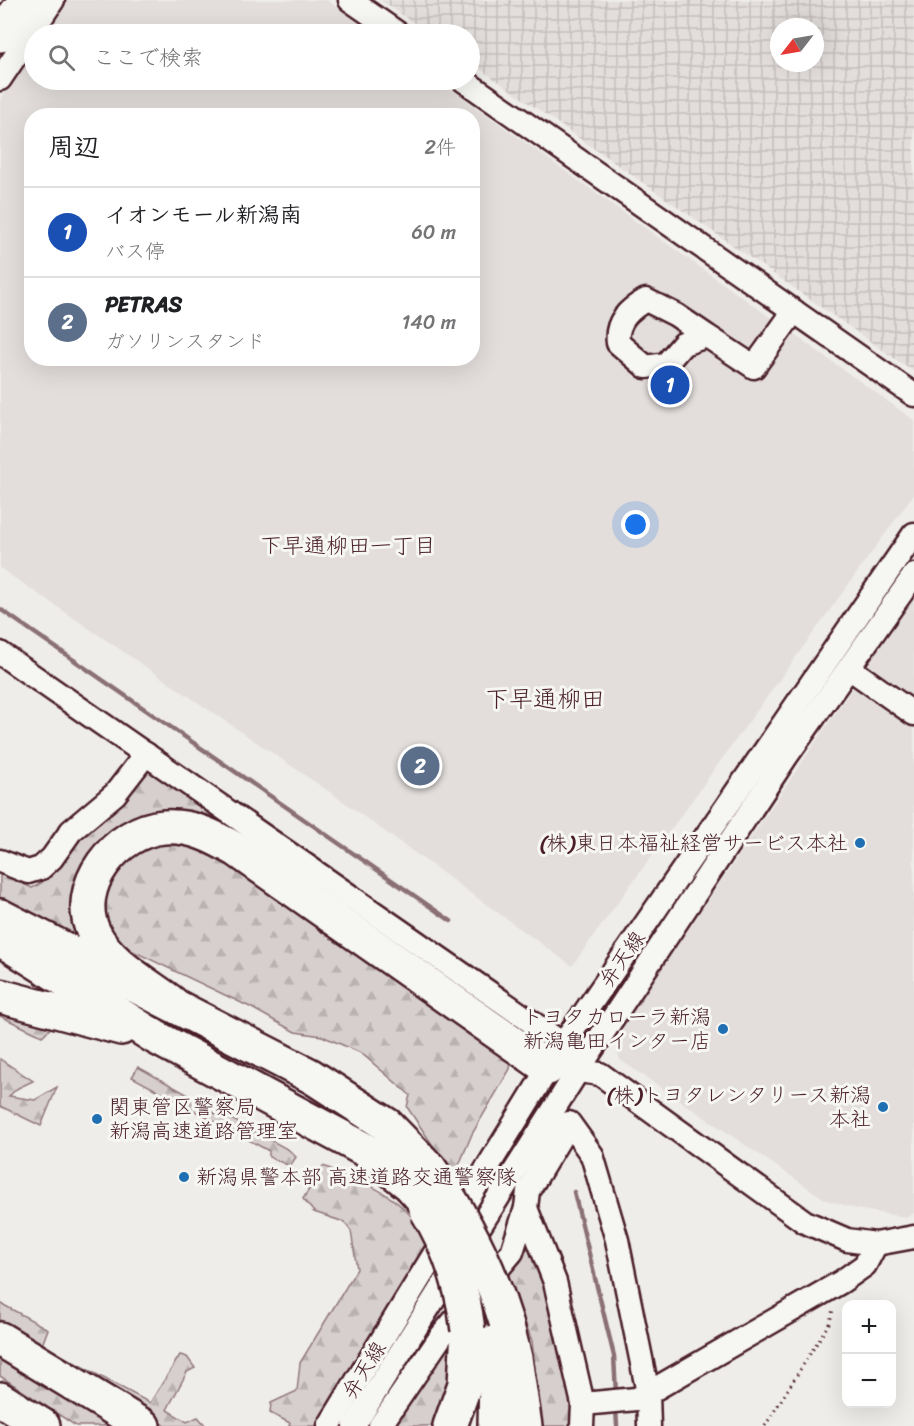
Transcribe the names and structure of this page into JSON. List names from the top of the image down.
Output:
{
  "streets": {
    "street": ["弁天線"]
  },
  "districts": ["下早通柳田一丁目", "下早通柳田"],
  "places": [
    "(株)東日本福祉経営サービス本社",
    "トヨタカローラ新潟 新潟亀田インター店",
    "(株)トヨタレンタリース新潟 本社",
    "関東管区警察局 新潟高速道路管理室",
    "新潟県警本部 高速道路交通警察隊"
  ],
  "north": "bottom left",
  "page": {
    "search": "ここで検索",
    "heading": ["周辺", "2件"],
    "list": [
      {
        "mark": "1",
        "name": "イオンモール新潟南",
        "note": "バス停",
        "value": "60 m"
      },
      {
        "mark": "2",
        "name": "PETRAS",
        "note": "ガソリンスタンド",
        "value": "140 m"
      }
    ],
    "pins": ["1", "2"],
    "map_buttons": ["+", "−"]
  }
}
